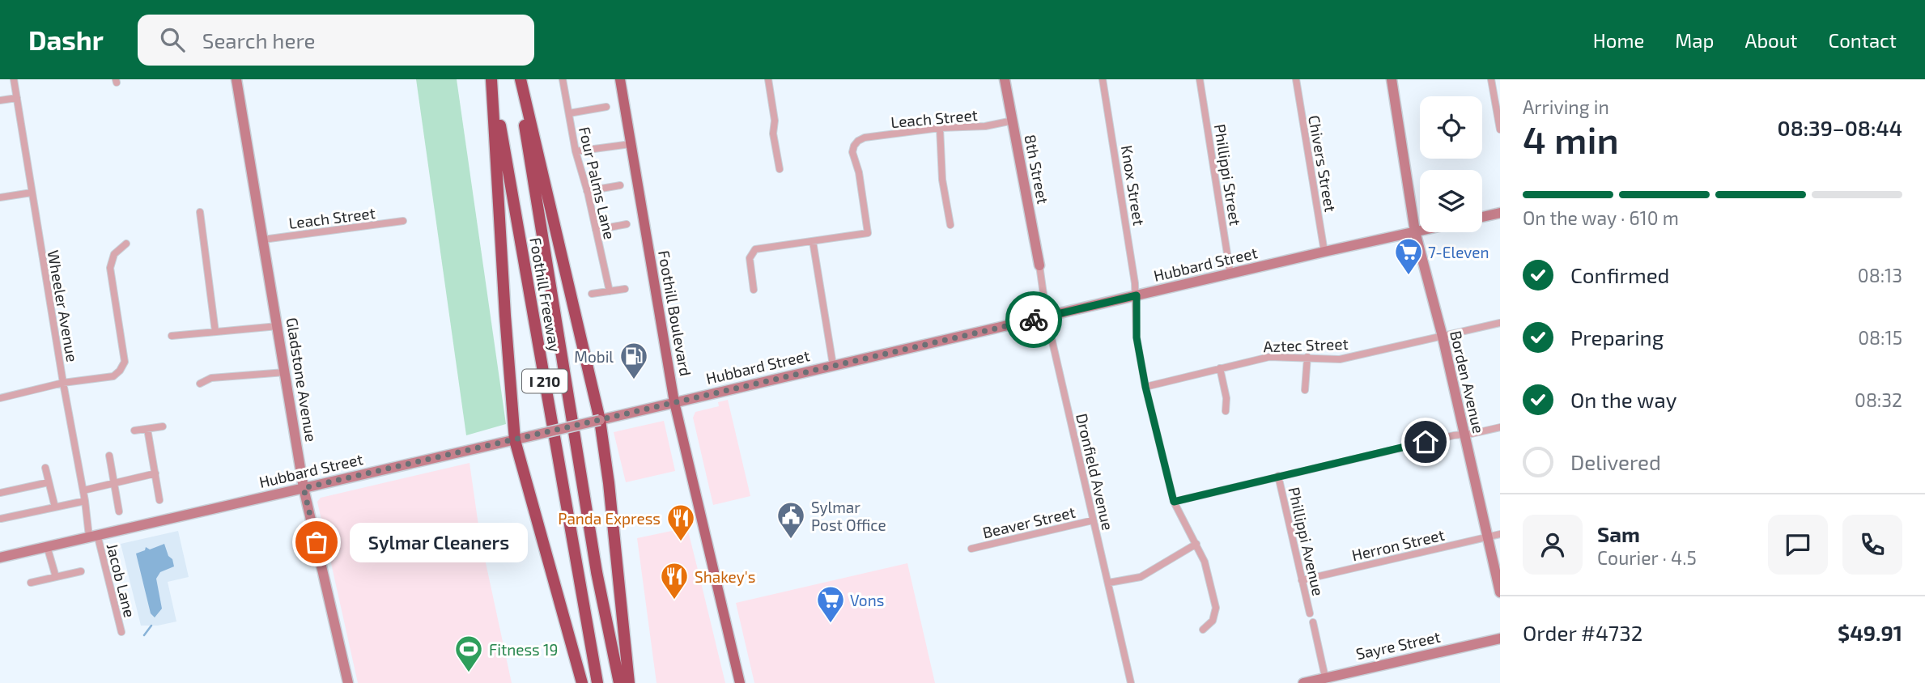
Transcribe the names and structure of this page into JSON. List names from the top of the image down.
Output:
{
  "streets": {
    "highway": ["Foothill Freeway", "I 210"],
    "main road": ["Foothill Boulevard"],
    "street": [
      "Leach Street",
      "Chivers Street",
      "8th Street",
      "Phillippi Street",
      "Four Palms Lane",
      "Knox Street",
      "Hubbard Street",
      "Wheeler Avenue",
      "Aztec Street",
      "Gladstone Avenue",
      "Borden Avenue",
      "Dronfield Avenue",
      "Beaver Street",
      "Phillippi Avenue",
      "Herron Street",
      "Jacob Lane",
      "Sayre Street"
    ]
  },
  "crossings": [
    ["Leach Street", "8th Street"],
    ["Leach Street", "Gladstone Avenue"],
    ["Chivers Street", "Hubbard Street"],
    ["8th Street", "Dronfield Avenue"],
    ["Phillippi Street", "Hubbard Street"],
    ["Knox Street", "Hubbard Street"],
    ["Knox Street", "Aztec Street"],
    ["Hubbard Street", "Wheeler Avenue"],
    ["Hubbard Street", "Foothill Boulevard"],
    ["Hubbard Street", "Gladstone Avenue"],
    ["Hubbard Street", "Borden Avenue"],
    ["Hubbard Street", "Dronfield Avenue"],
    ["Hubbard Street", "Jacob Lane"],
    ["Wheeler Avenue", "Jacob Lane"],
    ["Aztec Street", "Borden Avenue"],
    ["Borden Avenue", "Herron Street"],
    ["Dronfield Avenue", "Beaver Street"],
    ["Phillippi Avenue", "Herron Street"]
  ],
  "places": {
    "supermarket": ["7-Eleven", "Vons"],
    "fuel station": ["Mobil"],
    "public building": ["Sylmar Post Office"],
    "restaurant": ["Panda Express", "Shakey's"],
    "other": ["Sylmar Cleaners"],
    "sports": ["Fitness 19"]
  },
  "page": {
    "header": "Dashr",
    "search": "Search here",
    "nav": [
      "Home",
      "Map",
      "About",
      "Contact"
    ],
    "heading": ["4 min", "Arriving in", "08:39–08:44"],
    "panel": [
      "Sam",
      "Courier · 4.5",
      "Order #4732",
      "$49.91"
    ],
    "bar": "On the way · 610 m",
    "list": [
      ["Confirmed", "08:13"],
      ["Preparing", "08:15"],
      ["On the way", "08:32"],
      "Delivered"
    ],
    "bubble": "Sylmar Cleaners"
  }
}
